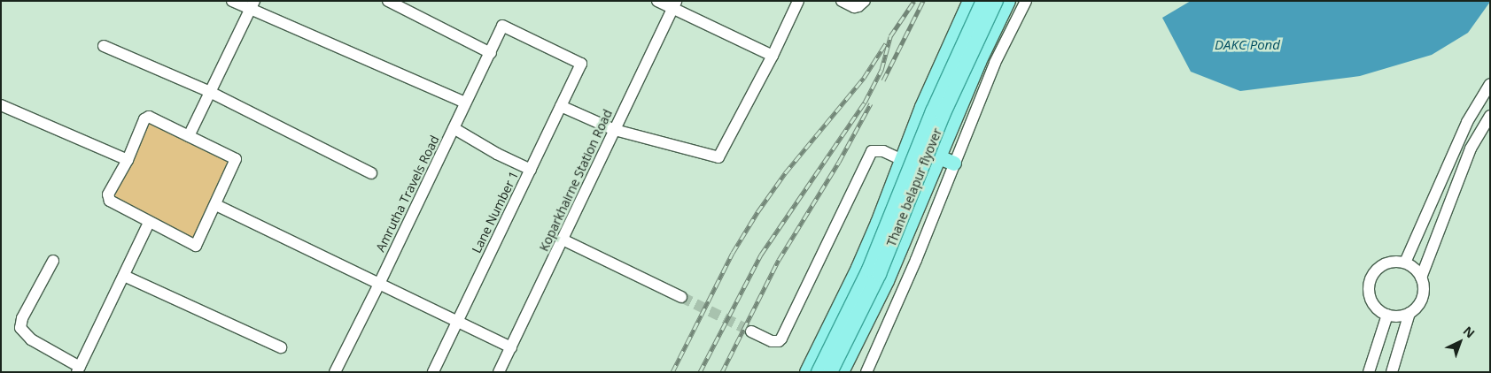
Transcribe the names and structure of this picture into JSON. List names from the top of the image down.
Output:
{
  "streets": {
    "main road": ["Thane belapur flyover"],
    "street": ["Koparkhairne Station Road", "Amrutha Travels Road", "Lane Number 1"]
  },
  "crossings": [
    ["Amrutha Travels Road", "Lane Number 1"]
  ],
  "water": ["DAKC Pond"],
  "north": "top right"
}
